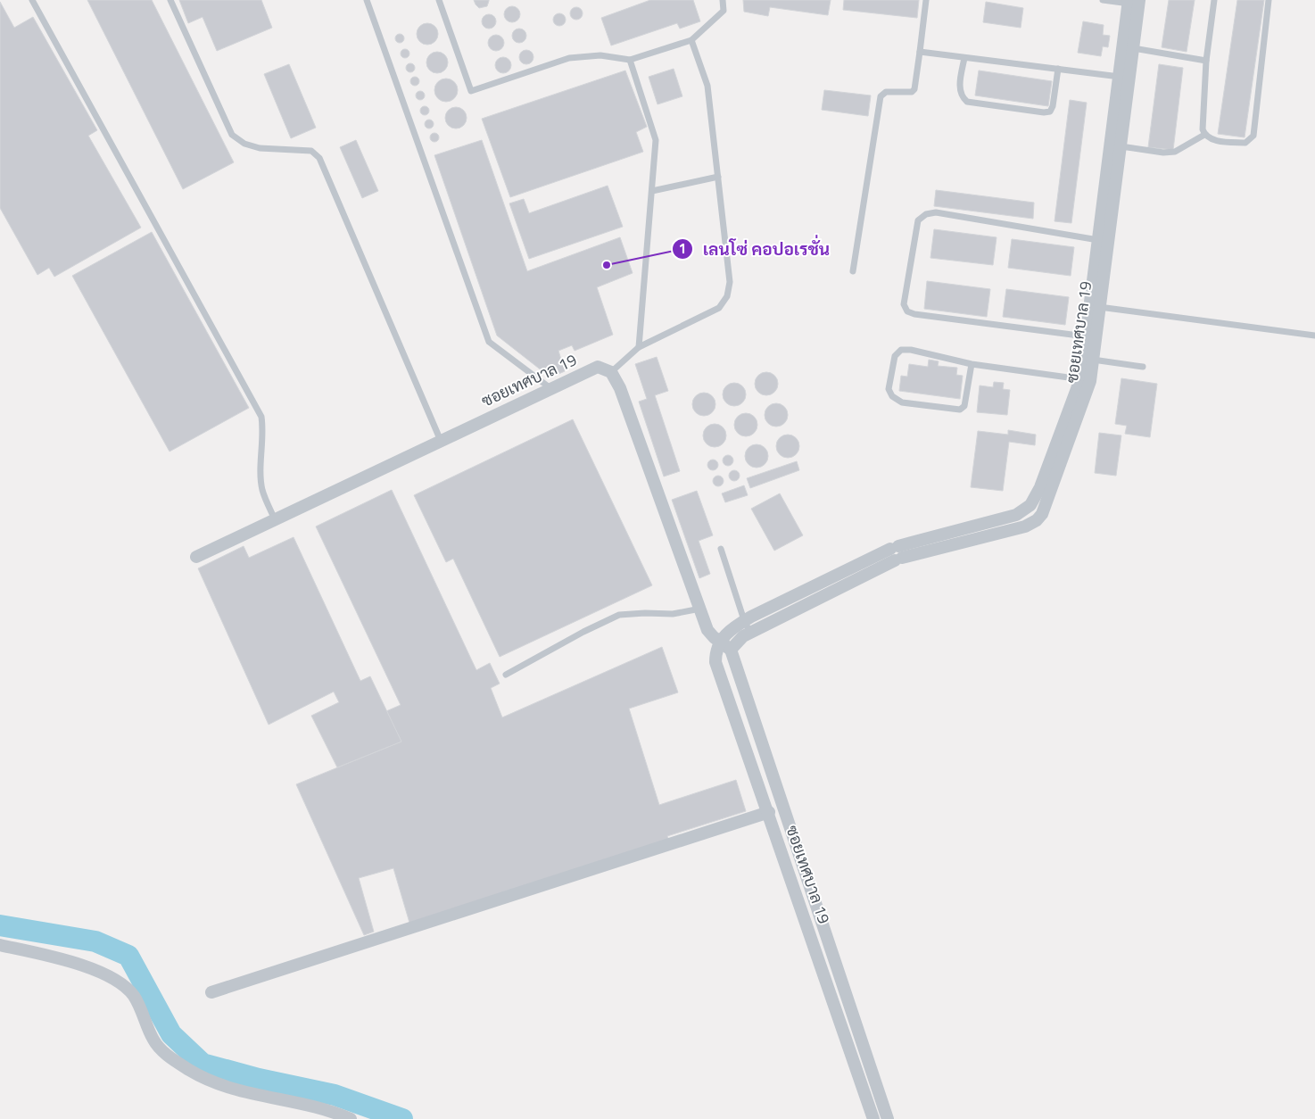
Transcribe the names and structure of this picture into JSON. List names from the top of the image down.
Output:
{
  "streets": {
    "street": ["ซอยเทศบาล 19"]
  },
  "places": ["เลนโซ่ คอปอเรชั่น"]
}
